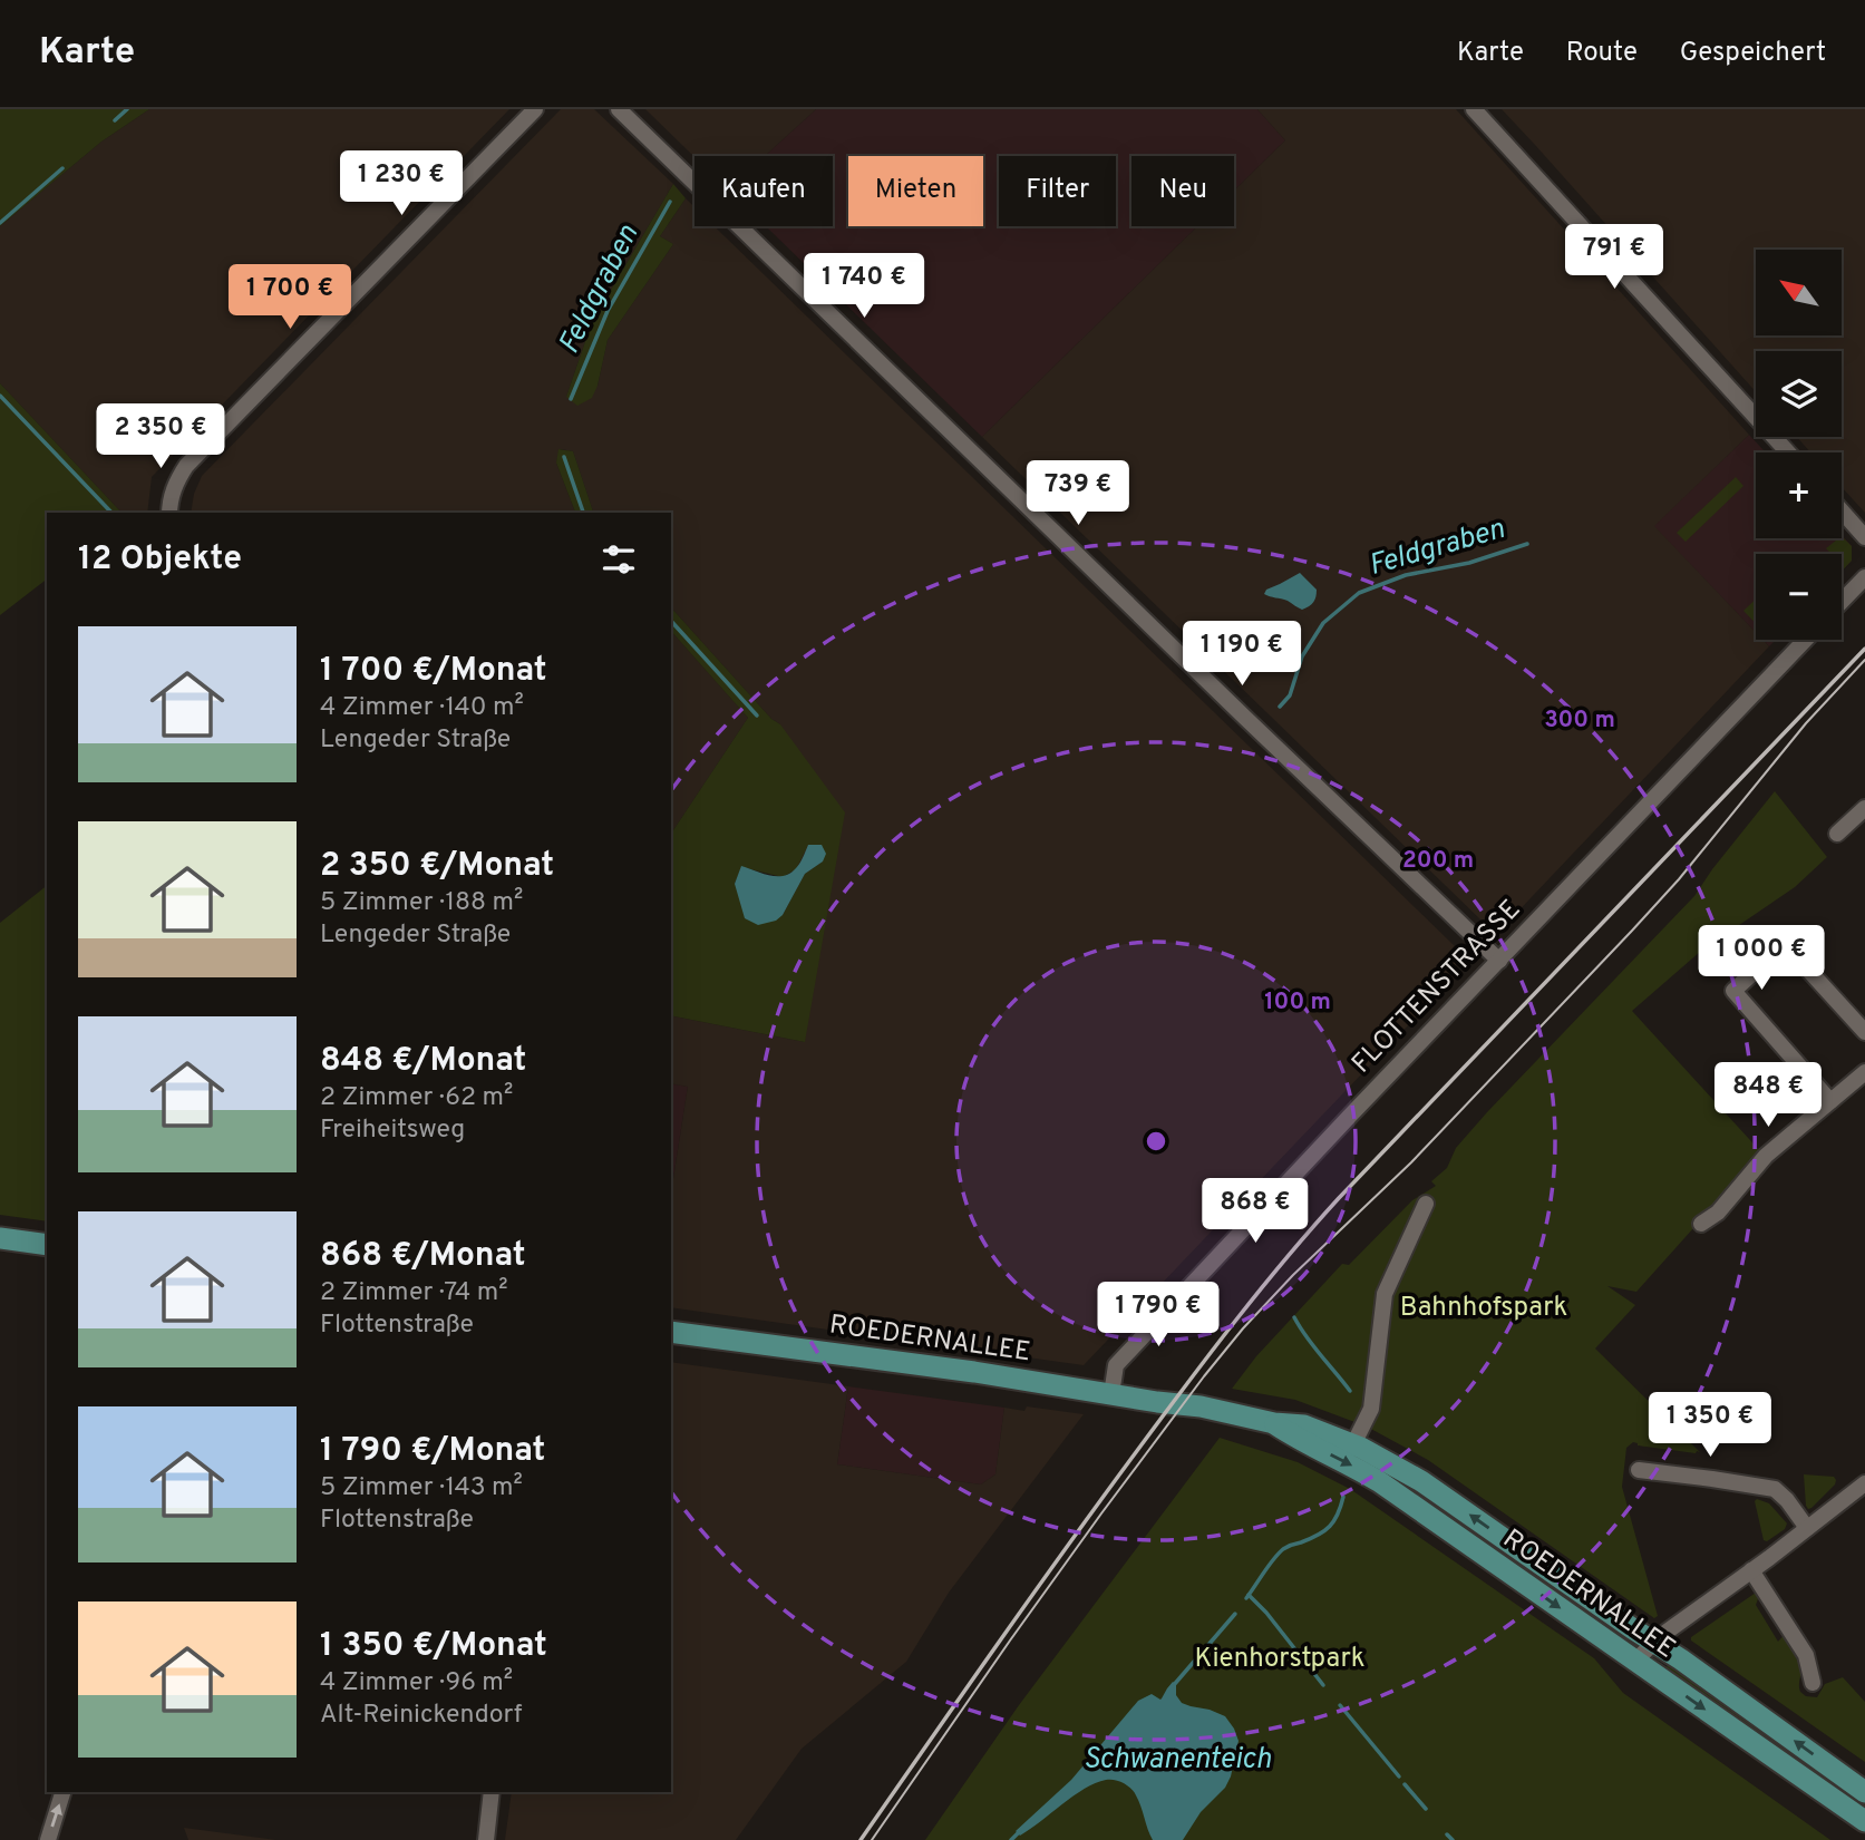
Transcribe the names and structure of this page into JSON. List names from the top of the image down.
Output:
{
  "streets": {
    "main road": ["ROEDERNALLEE"],
    "street": ["FLOTTENSTRASSE"]
  },
  "crossings": [
    ["FLOTTENSTRASSE", "ROEDERNALLEE"]
  ],
  "water": ["Feldgraben", "Schwanenteich"],
  "parks": ["Bahnhofspark", "Kienhorstpark"],
  "north": "top left",
  "page": {
    "header": "Karte",
    "nav": ["Karte", "Route", "Gespeichert"],
    "price": [
      "1 230 €",
      "791 €",
      "1 740 €",
      "1 700 €",
      "2 350 €",
      "739 €",
      "1 190 €",
      "1 000 €",
      "848 €",
      "868 €",
      "1 790 €",
      "1 350 €"
    ],
    "chip": [
      "Kaufen",
      "Mieten",
      "Filter",
      "Neu"
    ],
    "map_buttons": ["+", "−"],
    "heading": "12 Objekte",
    "list": [
      {
        "name": "1 700 €/Monat",
        "note": "4 Zimmer · 140 m² · Lengeder Straße"
      },
      {
        "name": "2 350 €/Monat",
        "note": "5 Zimmer · 188 m² · Lengeder Straße"
      },
      {
        "name": "848 €/Monat",
        "note": "2 Zimmer · 62 m² · Freiheitsweg"
      },
      {
        "name": "868 €/Monat",
        "note": "2 Zimmer · 74 m² · Flottenstraße"
      },
      {
        "name": "1 790 €/Monat",
        "note": "5 Zimmer · 143 m² · Flottenstraße"
      },
      {
        "name": "1 350 €/Monat",
        "note": "4 Zimmer · 96 m² · Alt-Reinickendorf"
      }
    ]
  },
  "rings": ["300 m", "200 m", "100 m"]
}
